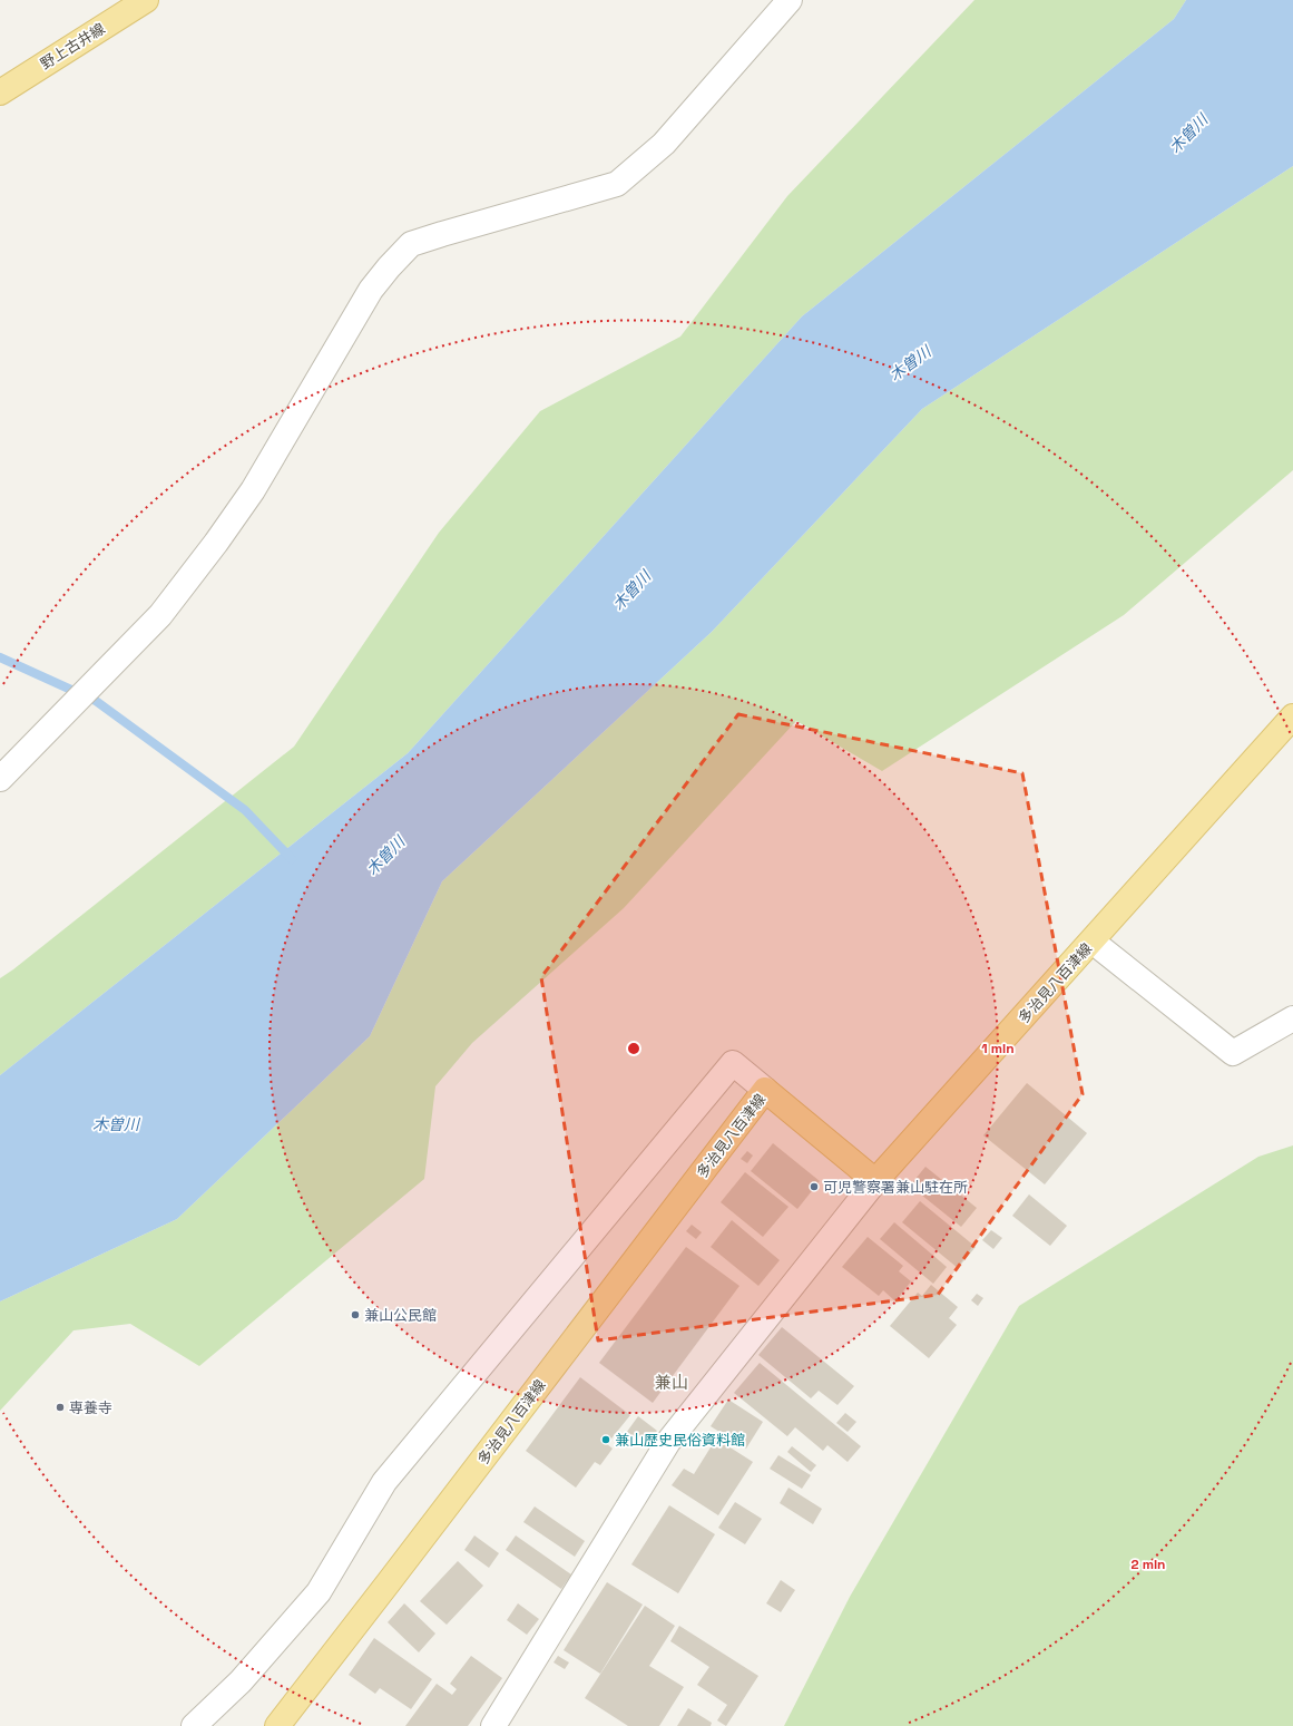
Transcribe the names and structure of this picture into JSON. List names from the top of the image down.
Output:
{
  "streets": {
    "main road": ["野上古井線", "多治見八百津線"]
  },
  "districts": ["兼山"],
  "water": ["木曽川"],
  "places": [
    "可児警察署兼山駐在所",
    "兼山公民館",
    "専養寺",
    "兼山歴史民俗資料館"
  ],
  "rings": ["1 min", "2 min"]
}
